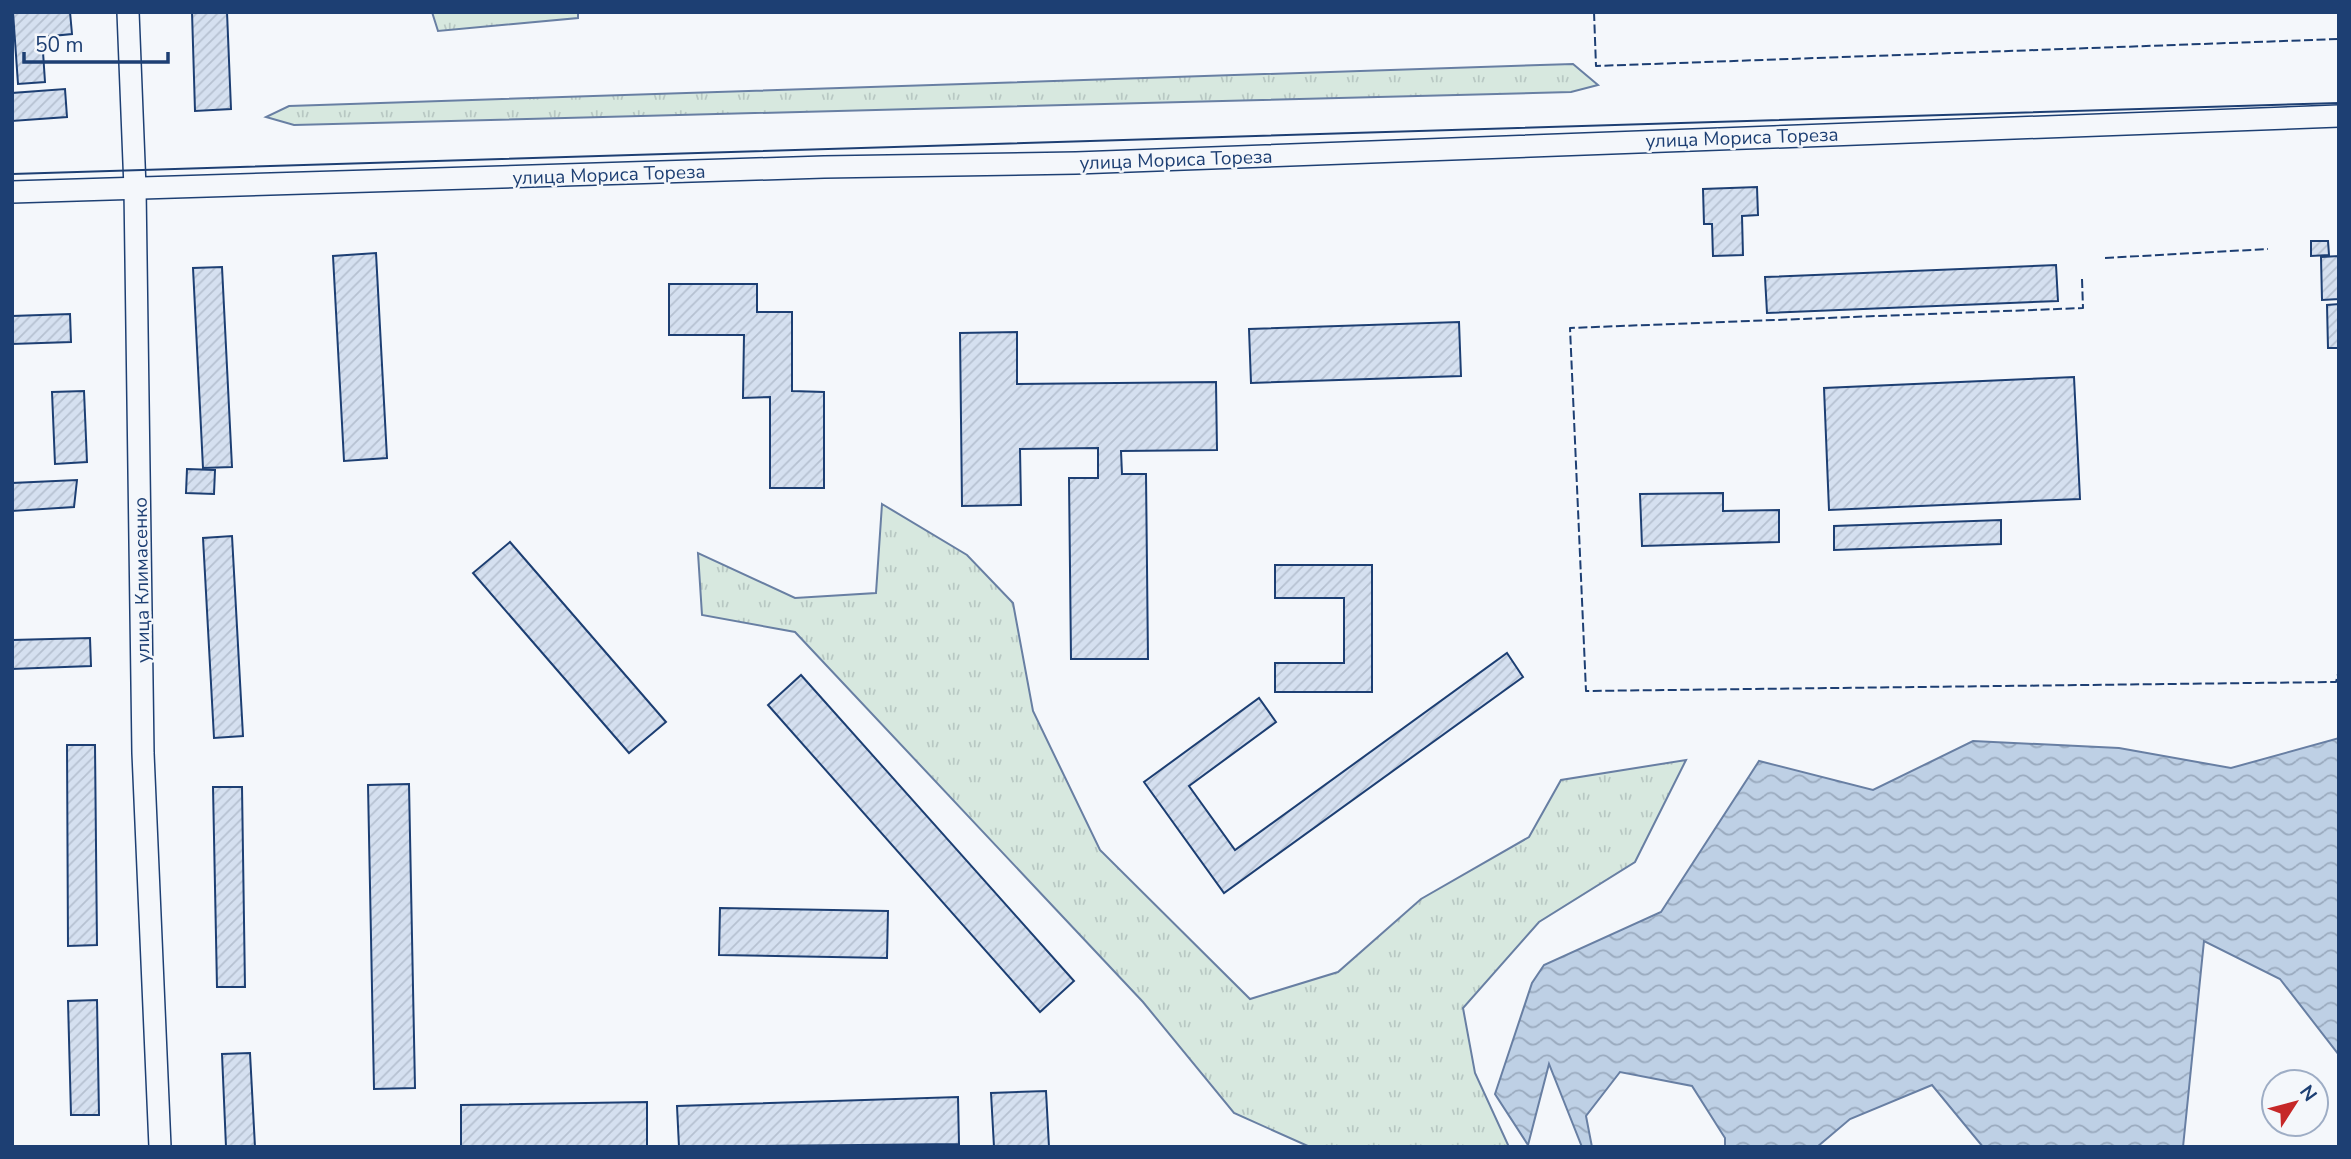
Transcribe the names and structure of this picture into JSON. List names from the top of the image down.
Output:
{
  "streets": {
    "street": ["улица Мориса Тореза", "улица Климасенко"]
  },
  "crossings": [
    ["улица Мориса Тореза", "улица Климасенко"]
  ],
  "scale_bar": "50 m",
  "north": "top right"
}
